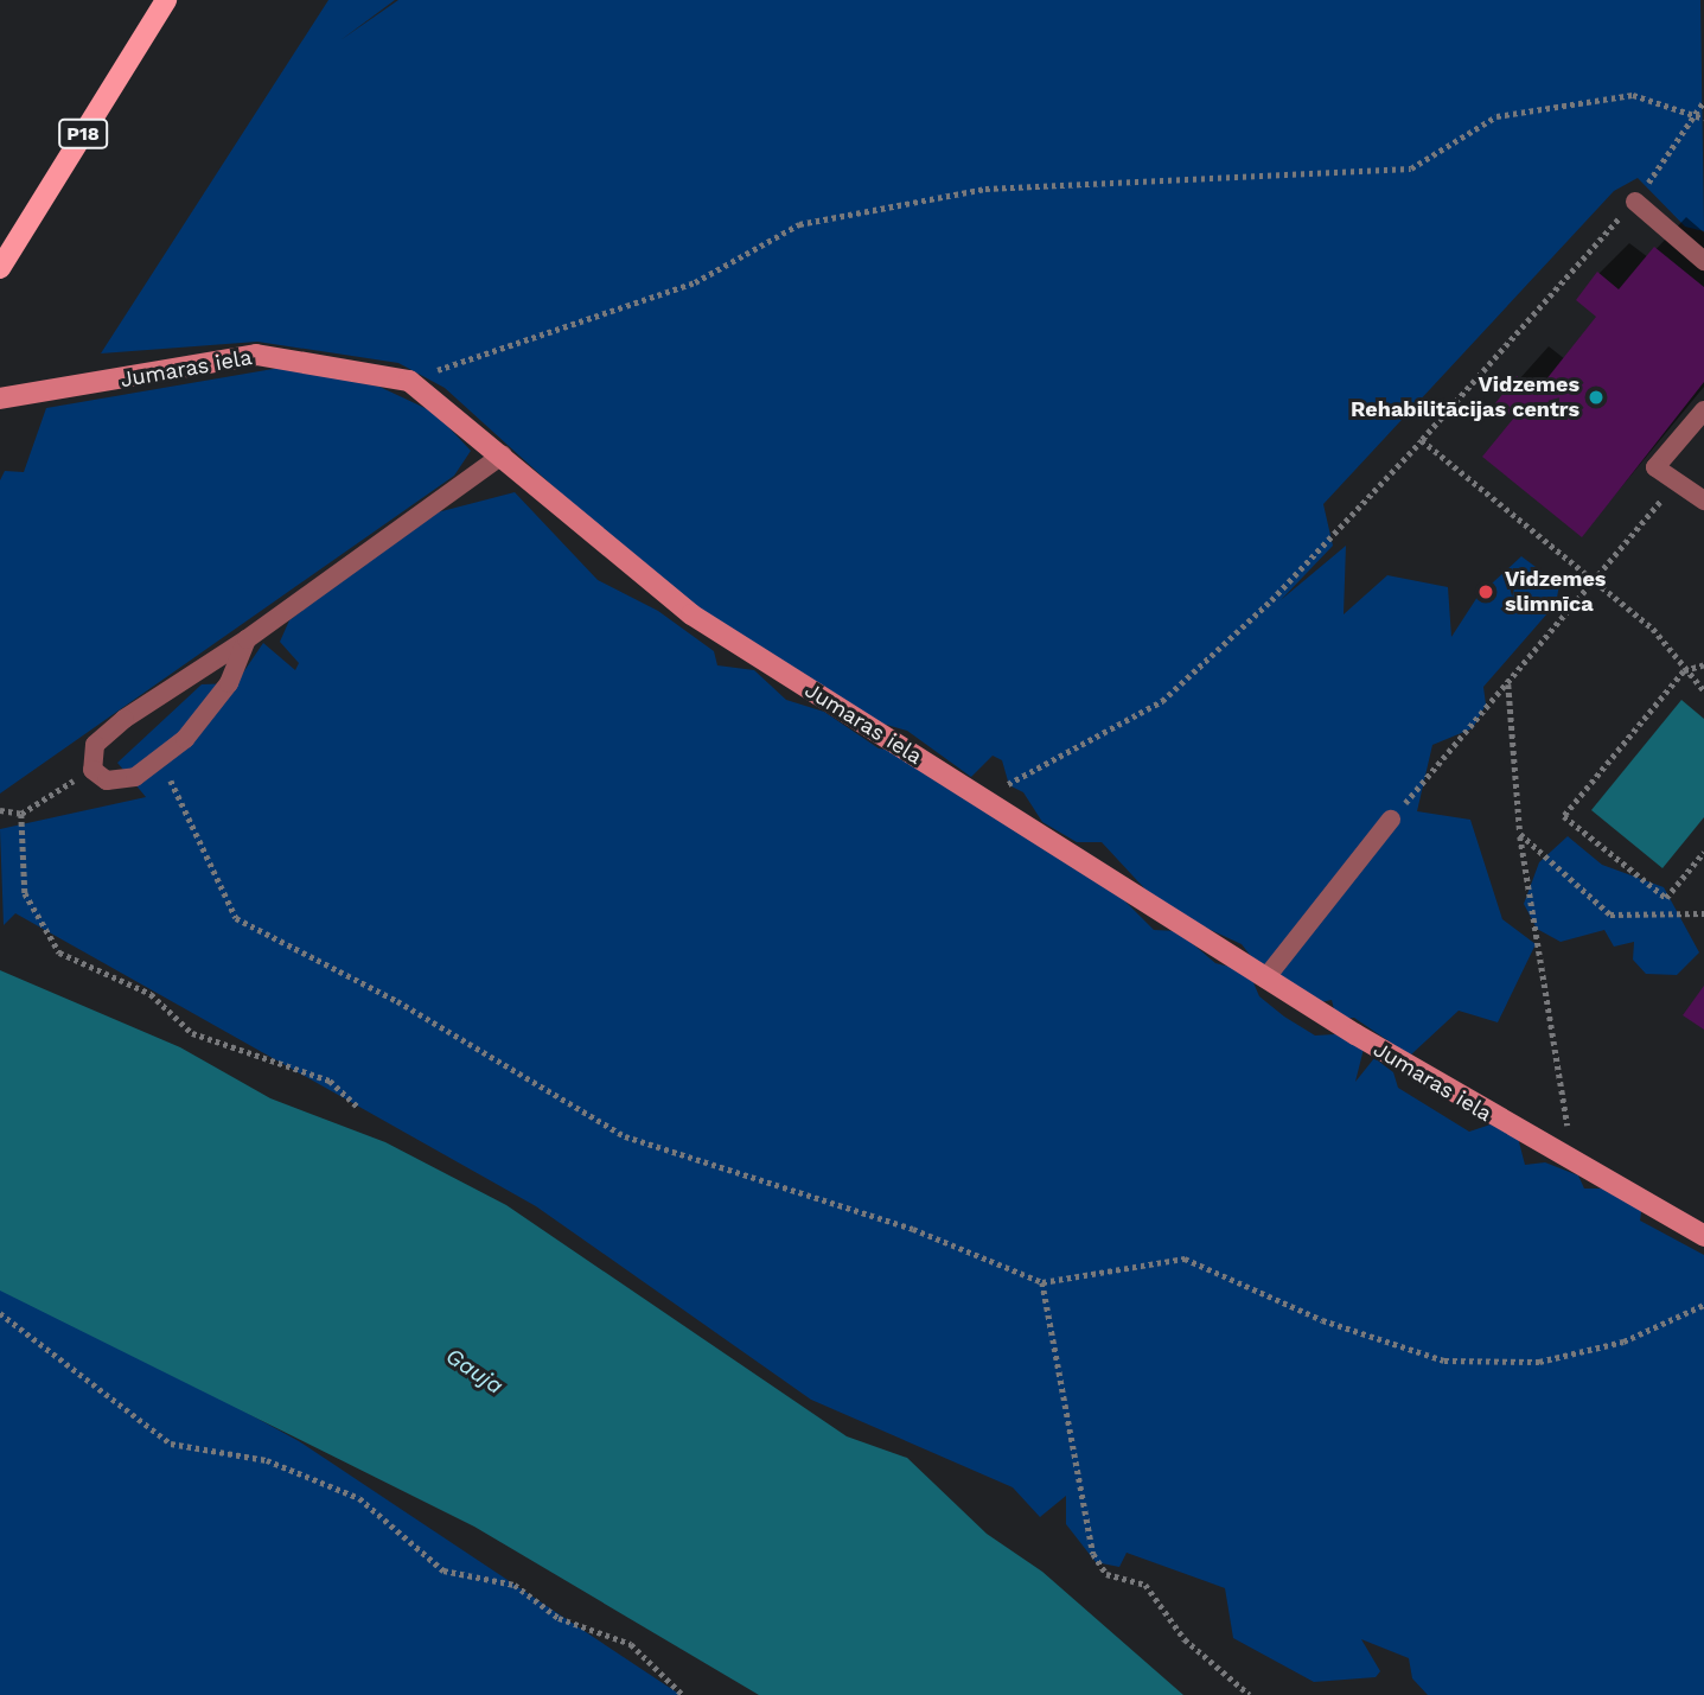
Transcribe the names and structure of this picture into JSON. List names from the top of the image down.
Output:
{
  "streets": {
    "main road": ["P18"],
    "street": ["Jumaras iela"]
  },
  "water": ["Gauja"],
  "places": ["Vidzemes Rehabilitācijas centrs", "Vidzemes slimnīca"]
}
